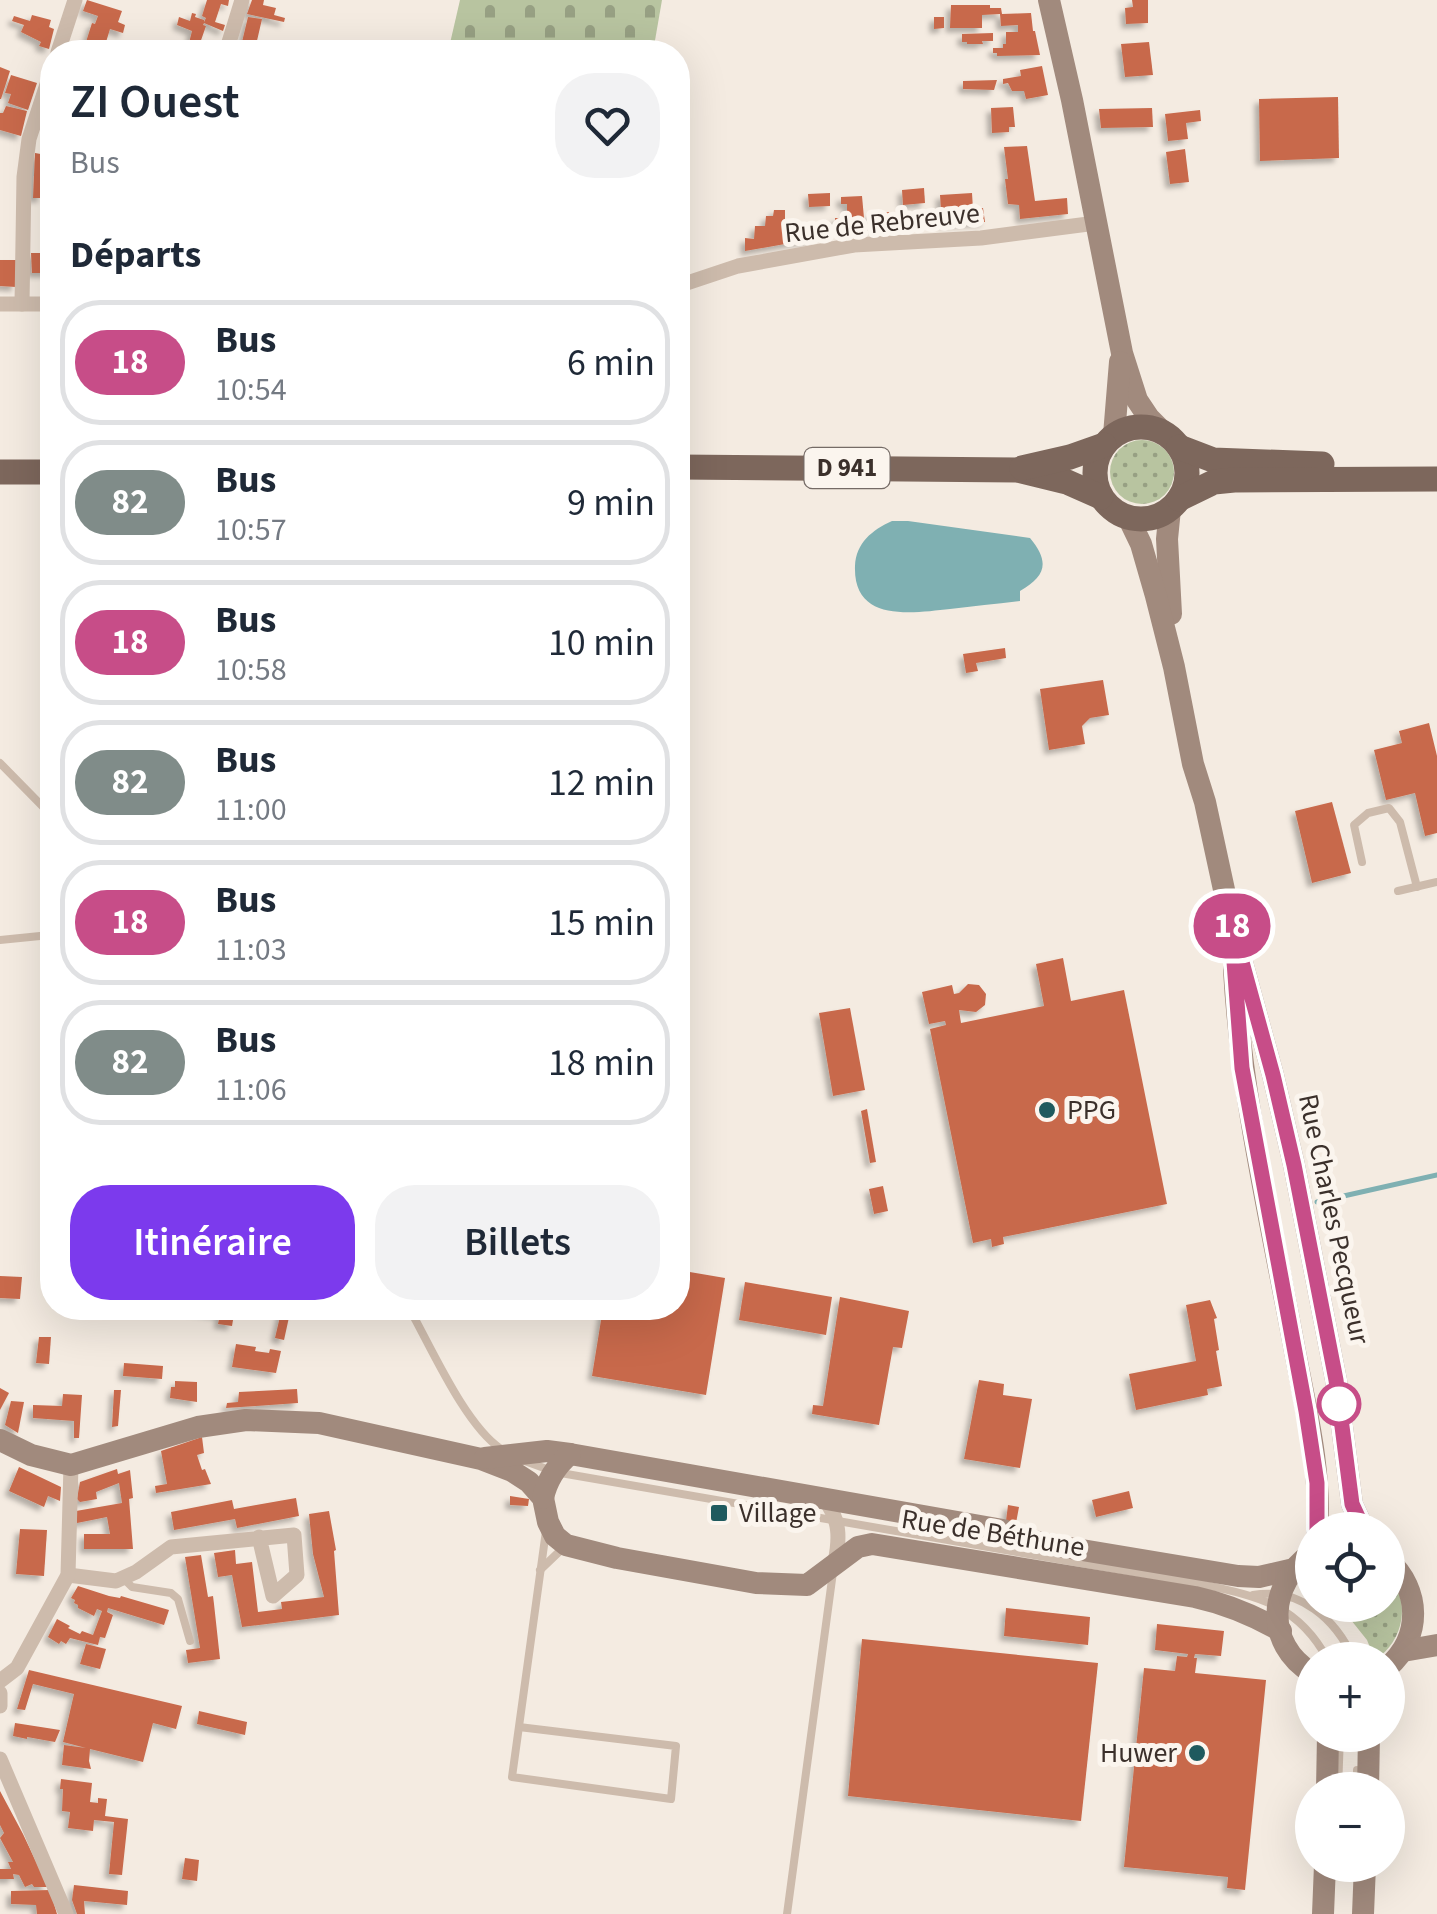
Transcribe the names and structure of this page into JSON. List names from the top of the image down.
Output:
{
  "streets": {
    "main road": ["D 941", "Rue Charles Pecqueur", "Rue de Béthune"],
    "street": ["Rue de Rebreuve"]
  },
  "crossings": [
    ["D 941", "Rue Charles Pecqueur"]
  ],
  "places": {
    "other": ["PPG", "Huwer"],
    "transit": ["Village"]
  },
  "lines": ["bus line 18"],
  "page": {
    "on_map": "18",
    "heading": [
      ["ZI Ouest", "Bus"],
      "Départs"
    ],
    "list": [
      {
        "mark": "18",
        "name": "Bus",
        "note": "10:54",
        "value": "6 min"
      },
      {
        "mark": "82",
        "name": "Bus",
        "note": "10:57",
        "value": "9 min"
      },
      {
        "mark": "18",
        "name": "Bus",
        "note": "10:58",
        "value": "10 min"
      },
      {
        "mark": "82",
        "name": "Bus",
        "note": "11:00",
        "value": "12 min"
      },
      {
        "mark": "18",
        "name": "Bus",
        "note": "11:03",
        "value": "15 min"
      },
      {
        "mark": "82",
        "name": "Bus",
        "note": "11:06",
        "value": "18 min"
      }
    ],
    "buttons": ["Itinéraire", "Billets"],
    "map_buttons": ["+", "−"]
  }
}
